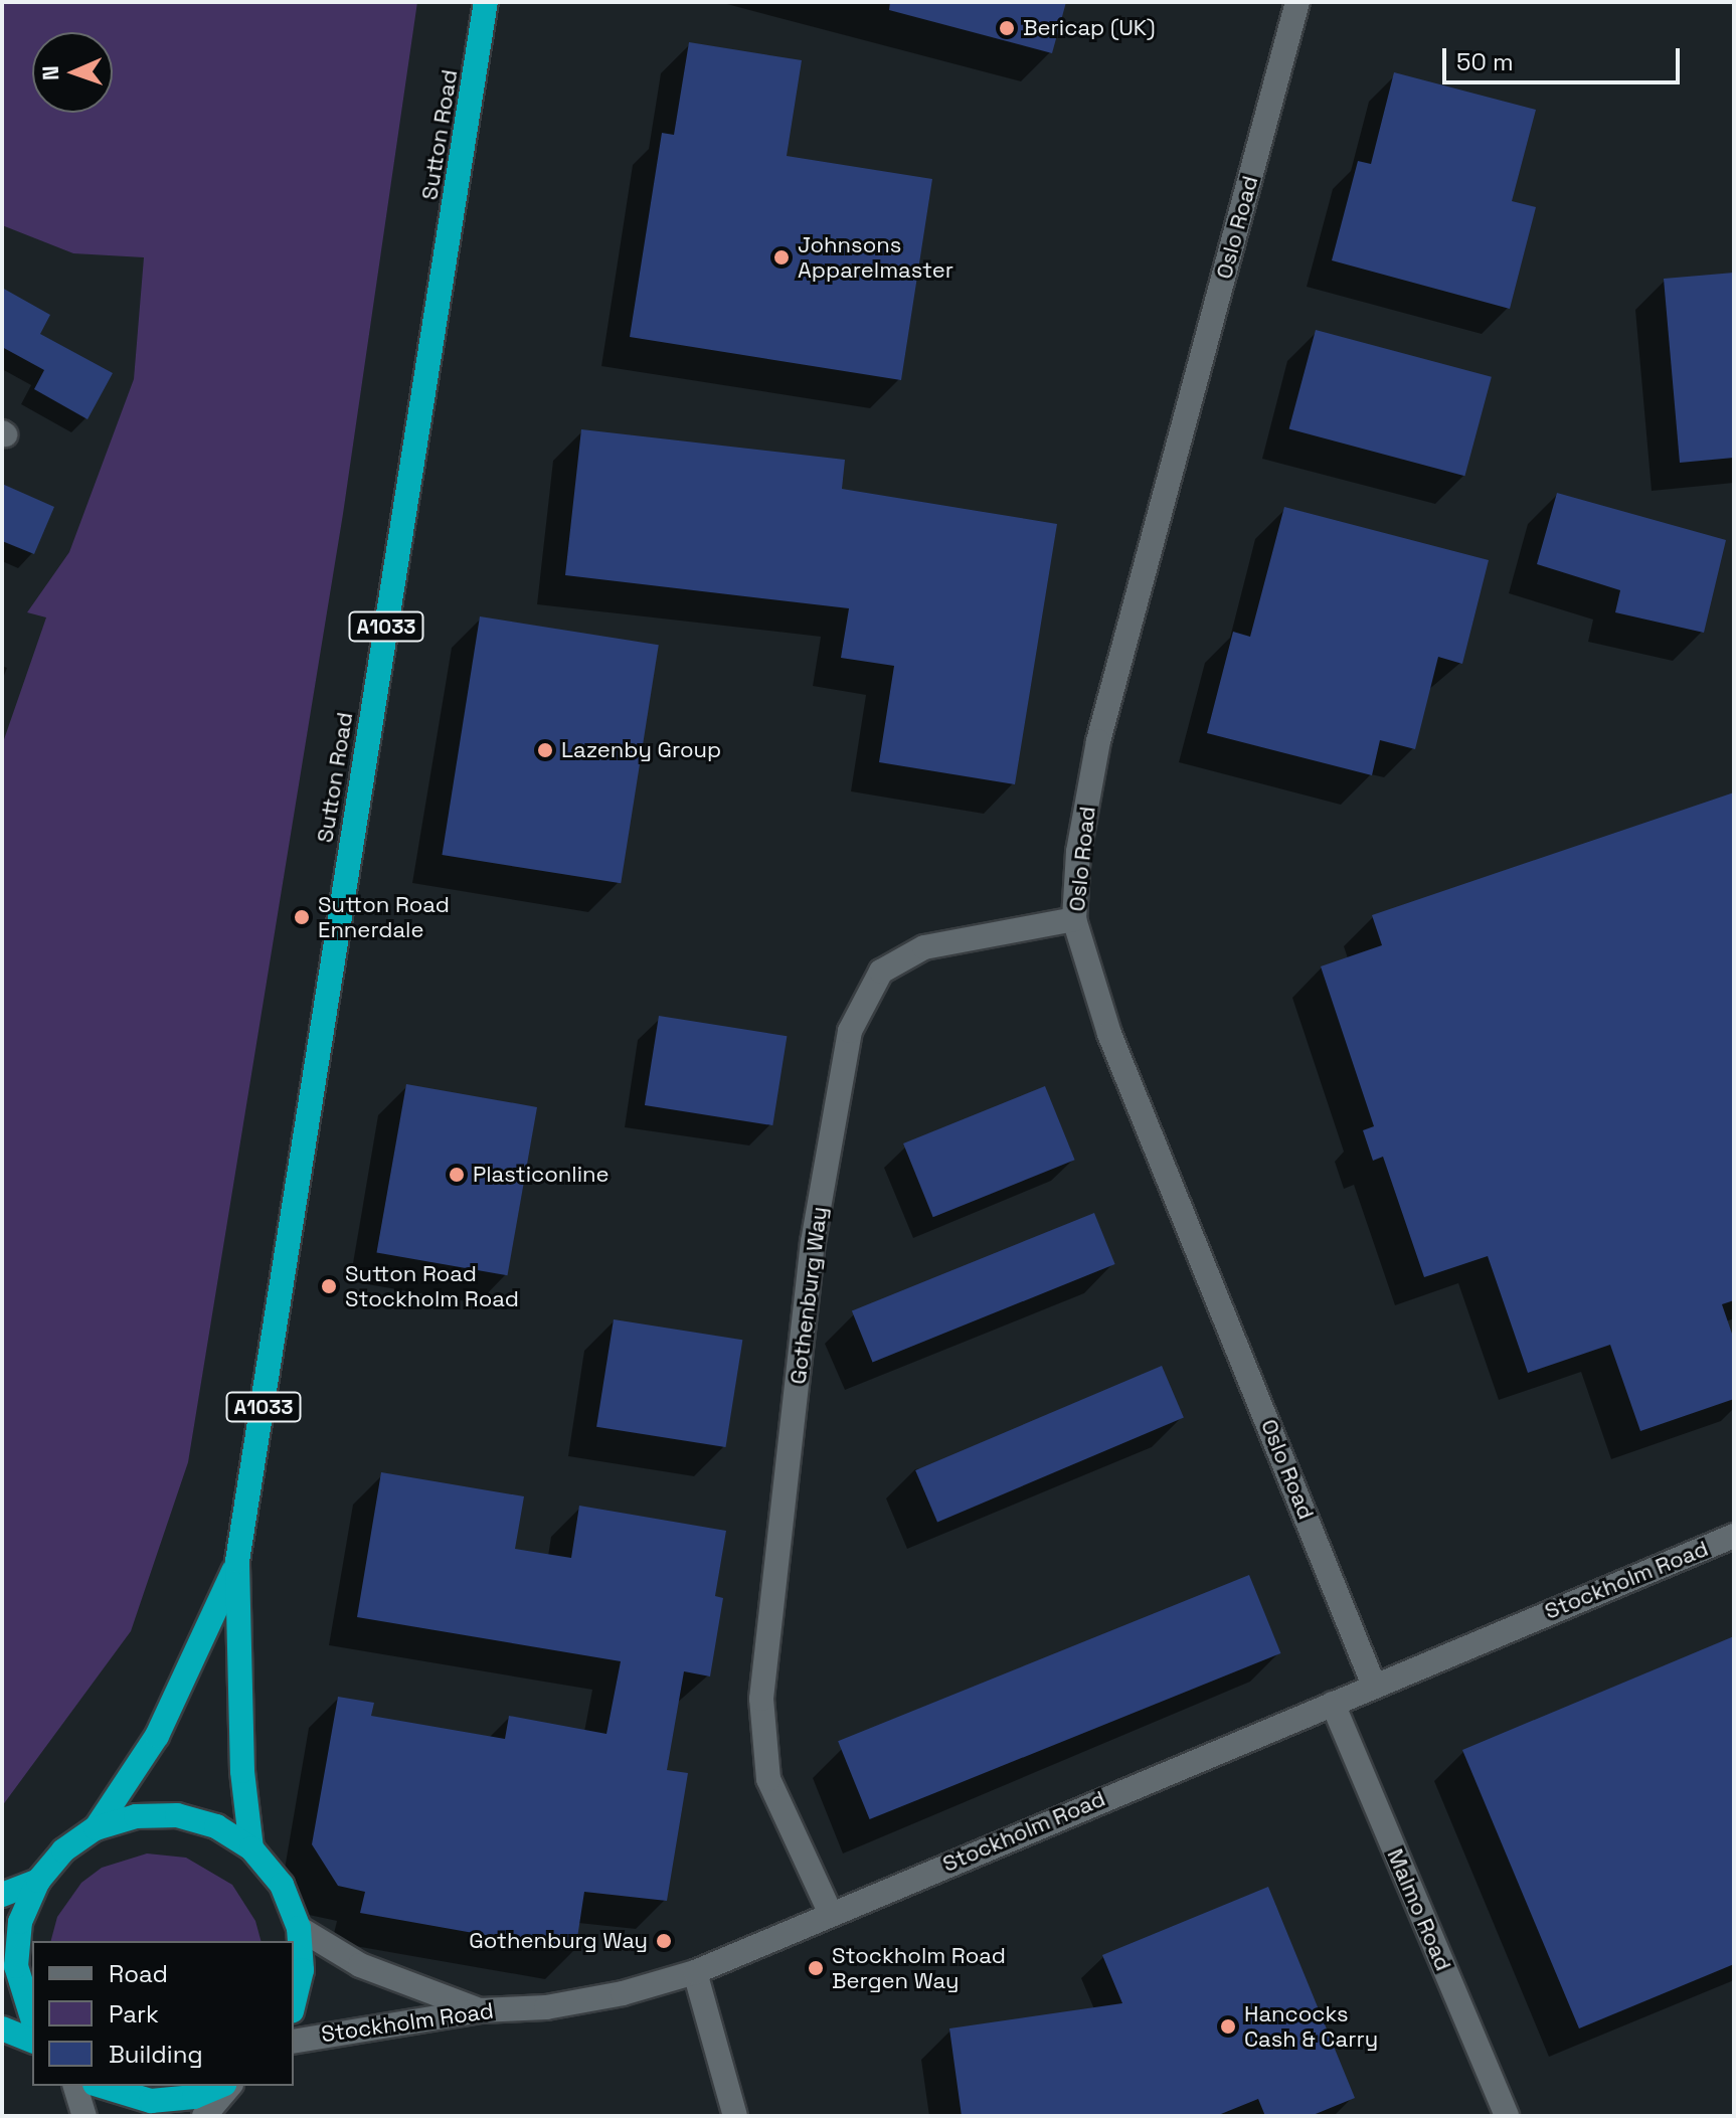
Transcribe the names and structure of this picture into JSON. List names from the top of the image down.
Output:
{
  "streets": {
    "highway": ["Sutton Road", "A1033"],
    "street": [
      "Oslo Road",
      "Gothenburg Way",
      "Stockholm Road",
      "Malmo Road"
    ]
  },
  "crossings": [
    ["Sutton Road", "A1033"],
    ["Oslo Road", "Gothenburg Way"],
    ["Oslo Road", "Stockholm Road"],
    ["Gothenburg Way", "Stockholm Road"],
    ["Stockholm Road", "Malmo Road"]
  ],
  "places": [
    "Bericap (UK)",
    "Johnsons Apparelmaster",
    "Lazenby Group",
    "Sutton Road Ennerdale",
    "Plasticonline",
    "Sutton Road Stockholm Road",
    "Gothenburg Way",
    "Stockholm Road Bergen Way",
    "Hancocks Cash & Carry"
  ],
  "legend": ["Road", "Park", "Building"],
  "scale_bar": "50 m",
  "north": "left"
}
